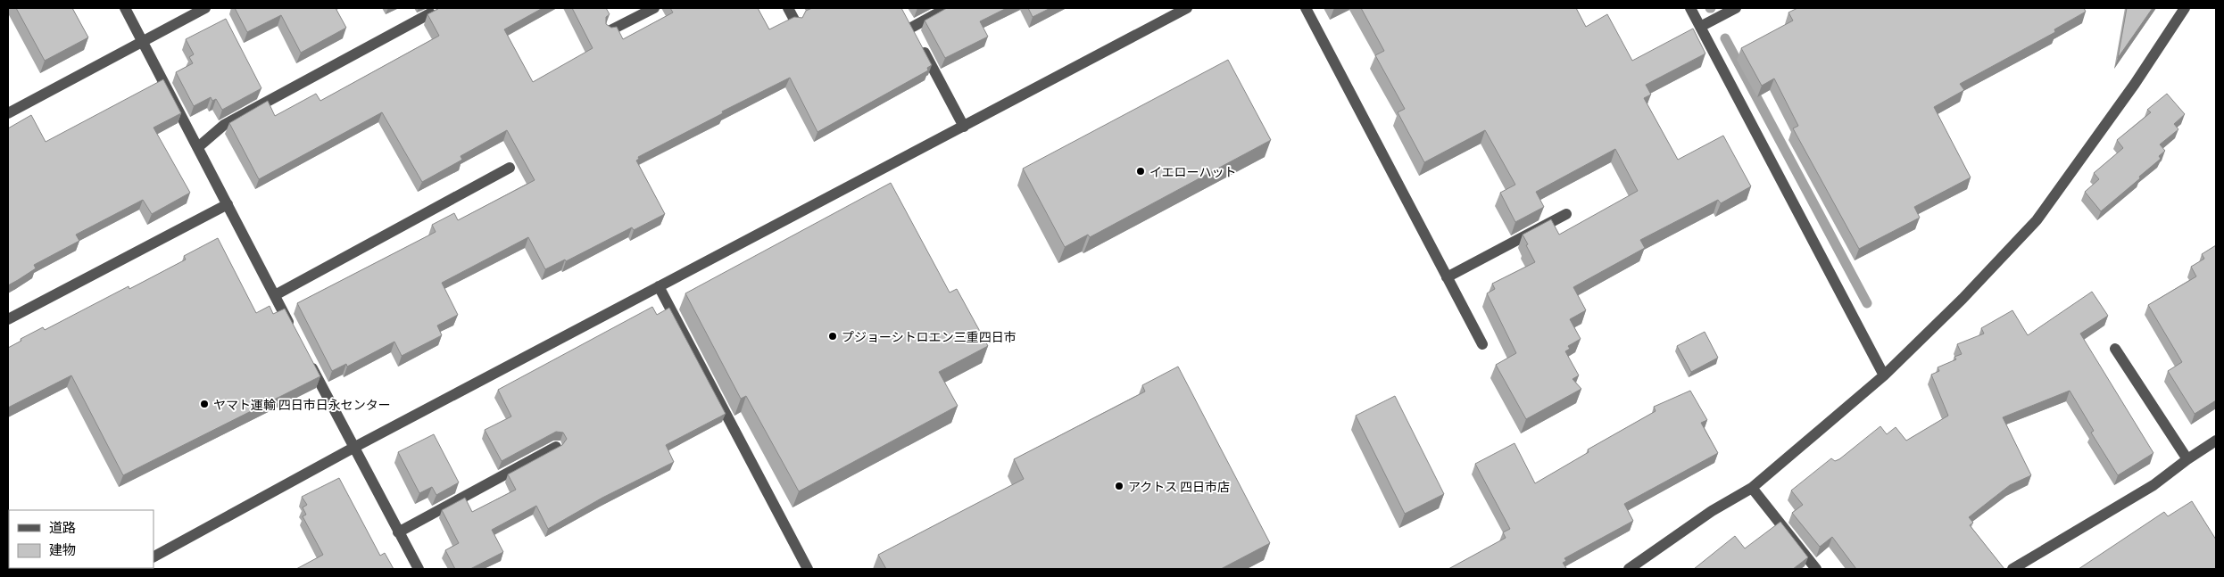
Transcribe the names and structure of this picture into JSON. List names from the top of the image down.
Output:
{
  "places": [
    "イエローハット",
    "プジョーシトロエン三重四日市",
    "ヤマト運輸 四日市日永センター",
    "アクトス 四日市店"
  ],
  "legend": ["道路", "建物"]
}
